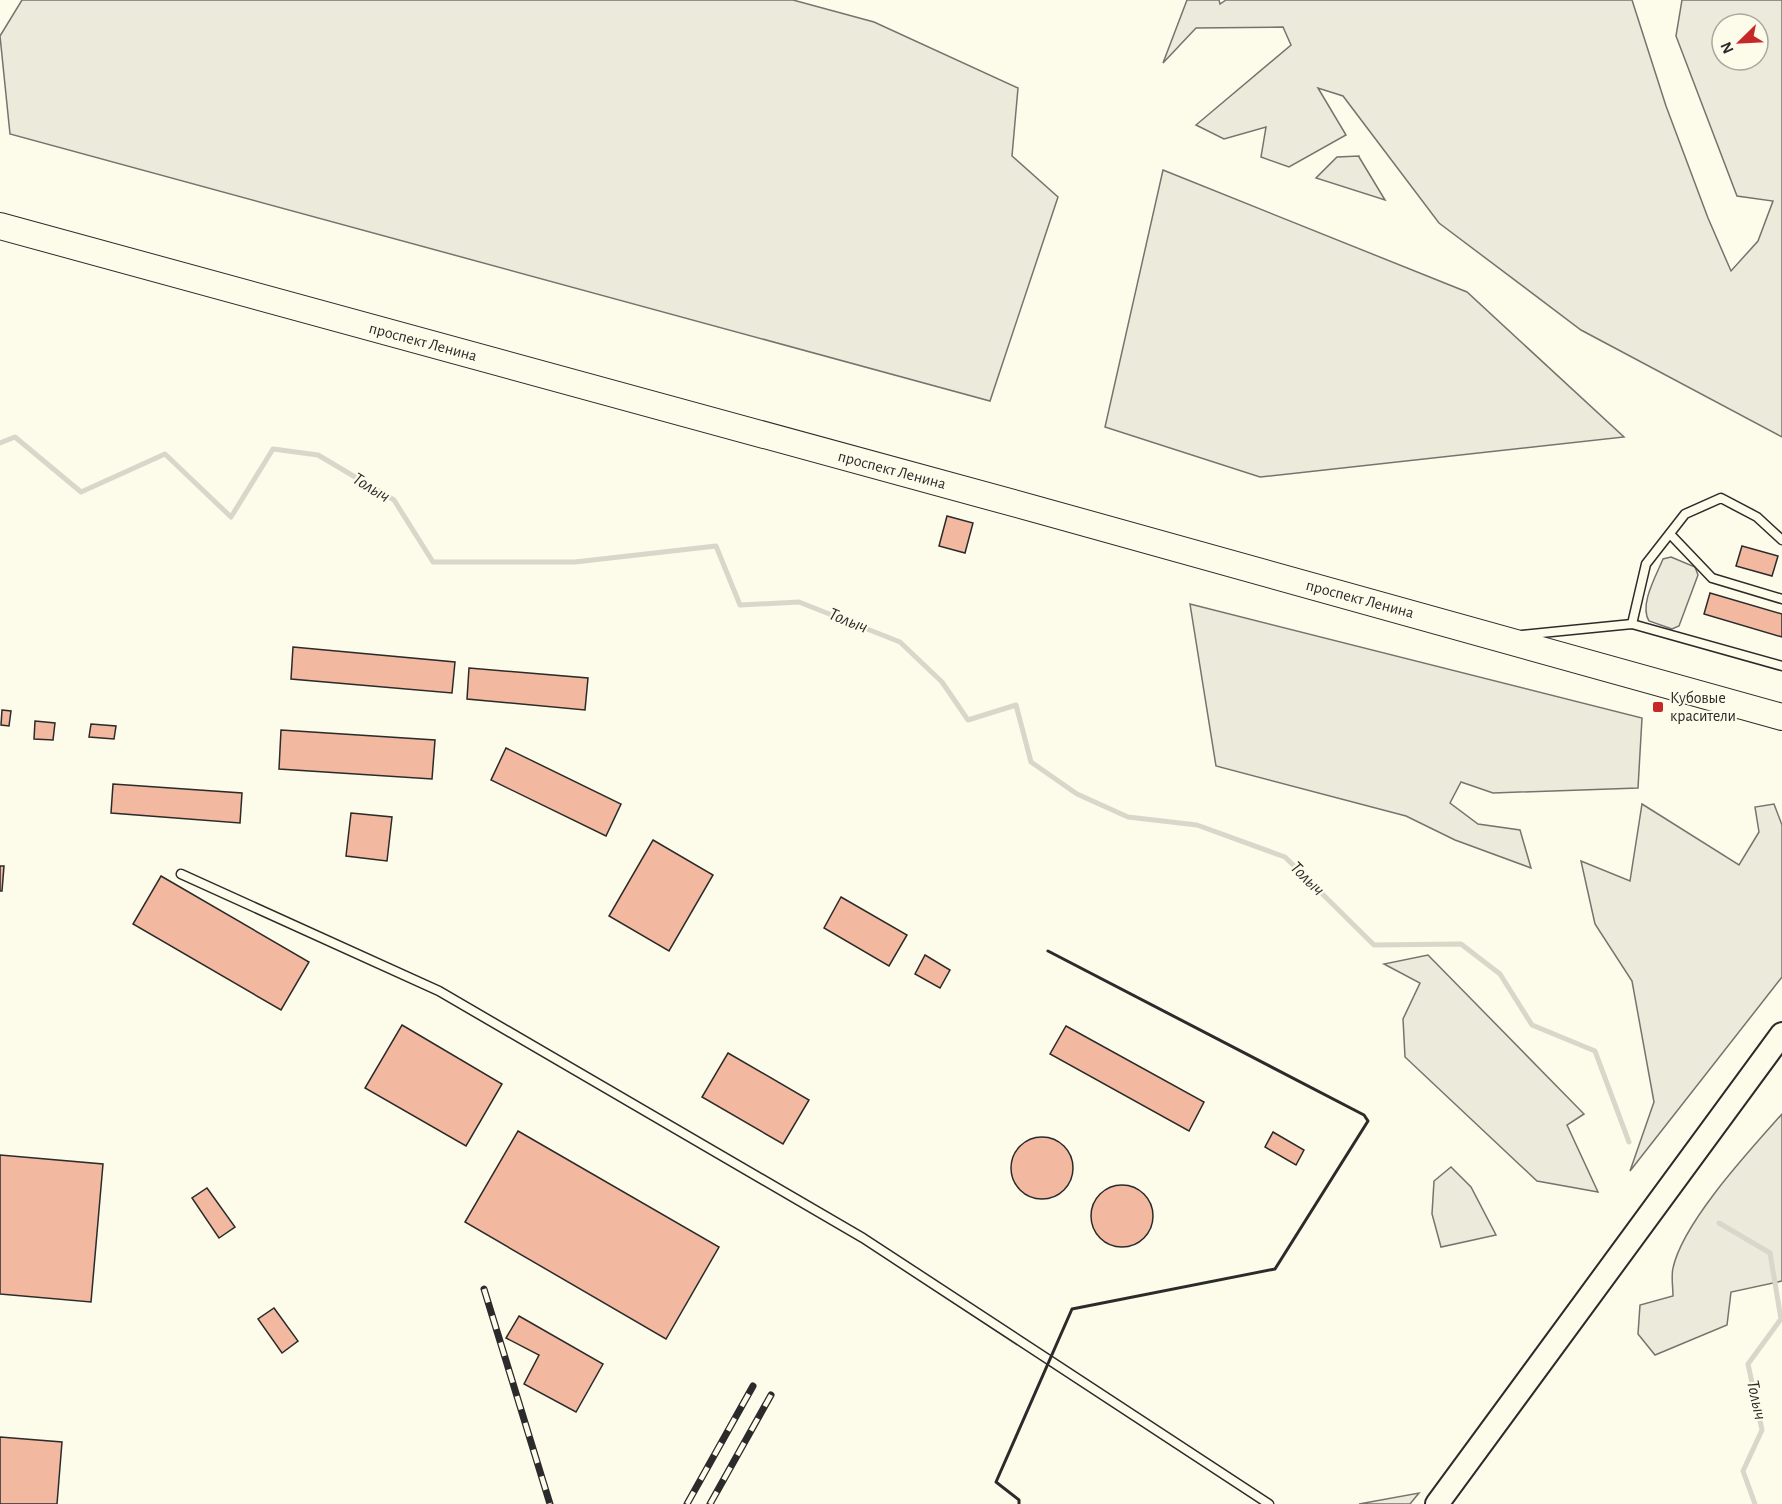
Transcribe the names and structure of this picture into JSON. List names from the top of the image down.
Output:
{
  "streets": {
    "main road": ["проспект Ленина"]
  },
  "water": ["Толыч"],
  "places": {
    "transit": ["Кубовые красители"]
  },
  "north": "bottom left"
}
